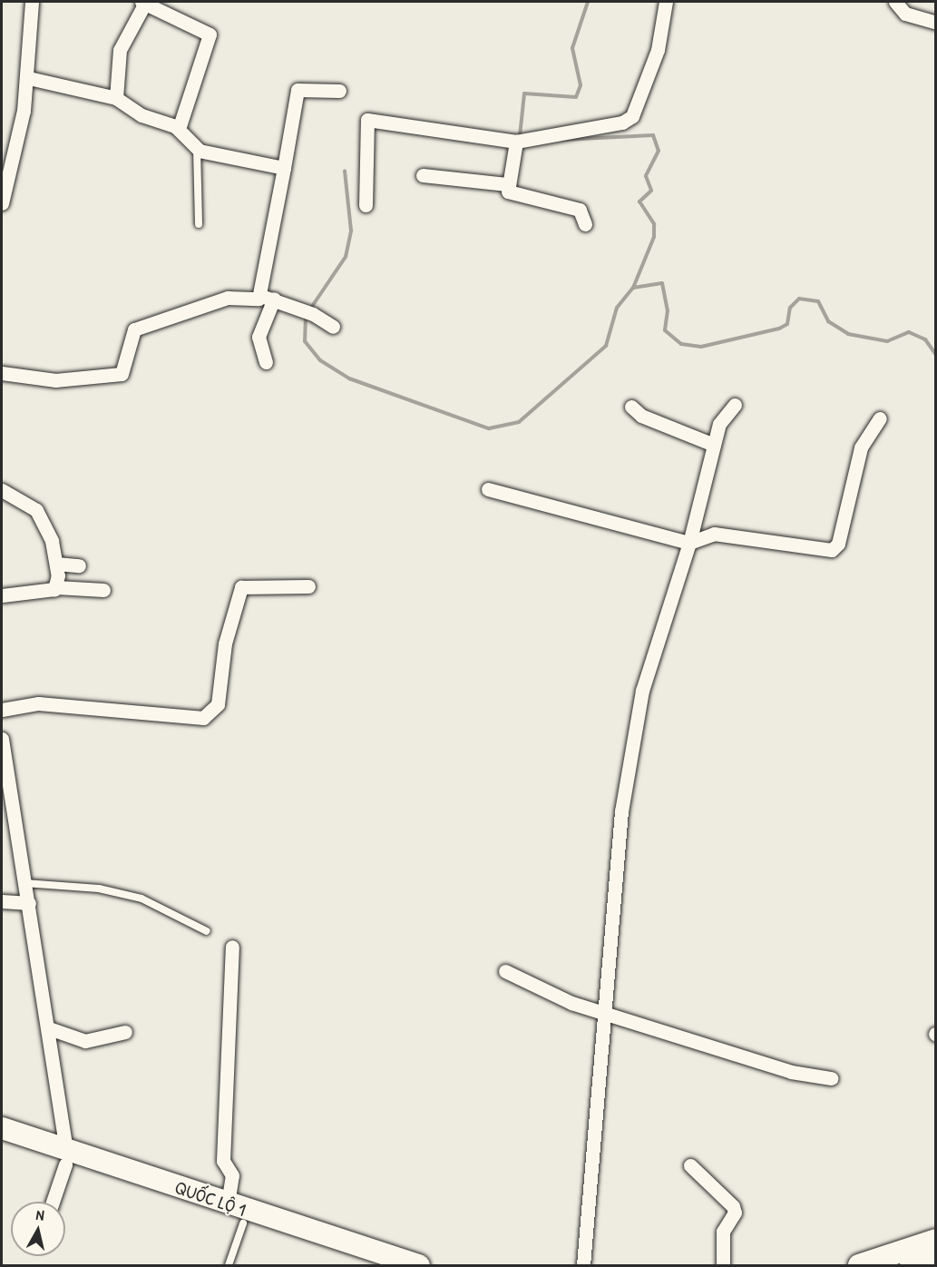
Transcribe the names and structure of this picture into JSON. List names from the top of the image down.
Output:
{
  "streets": {
    "highway": ["QUỐC LỘ 1"]
  },
  "north": "top"
}
